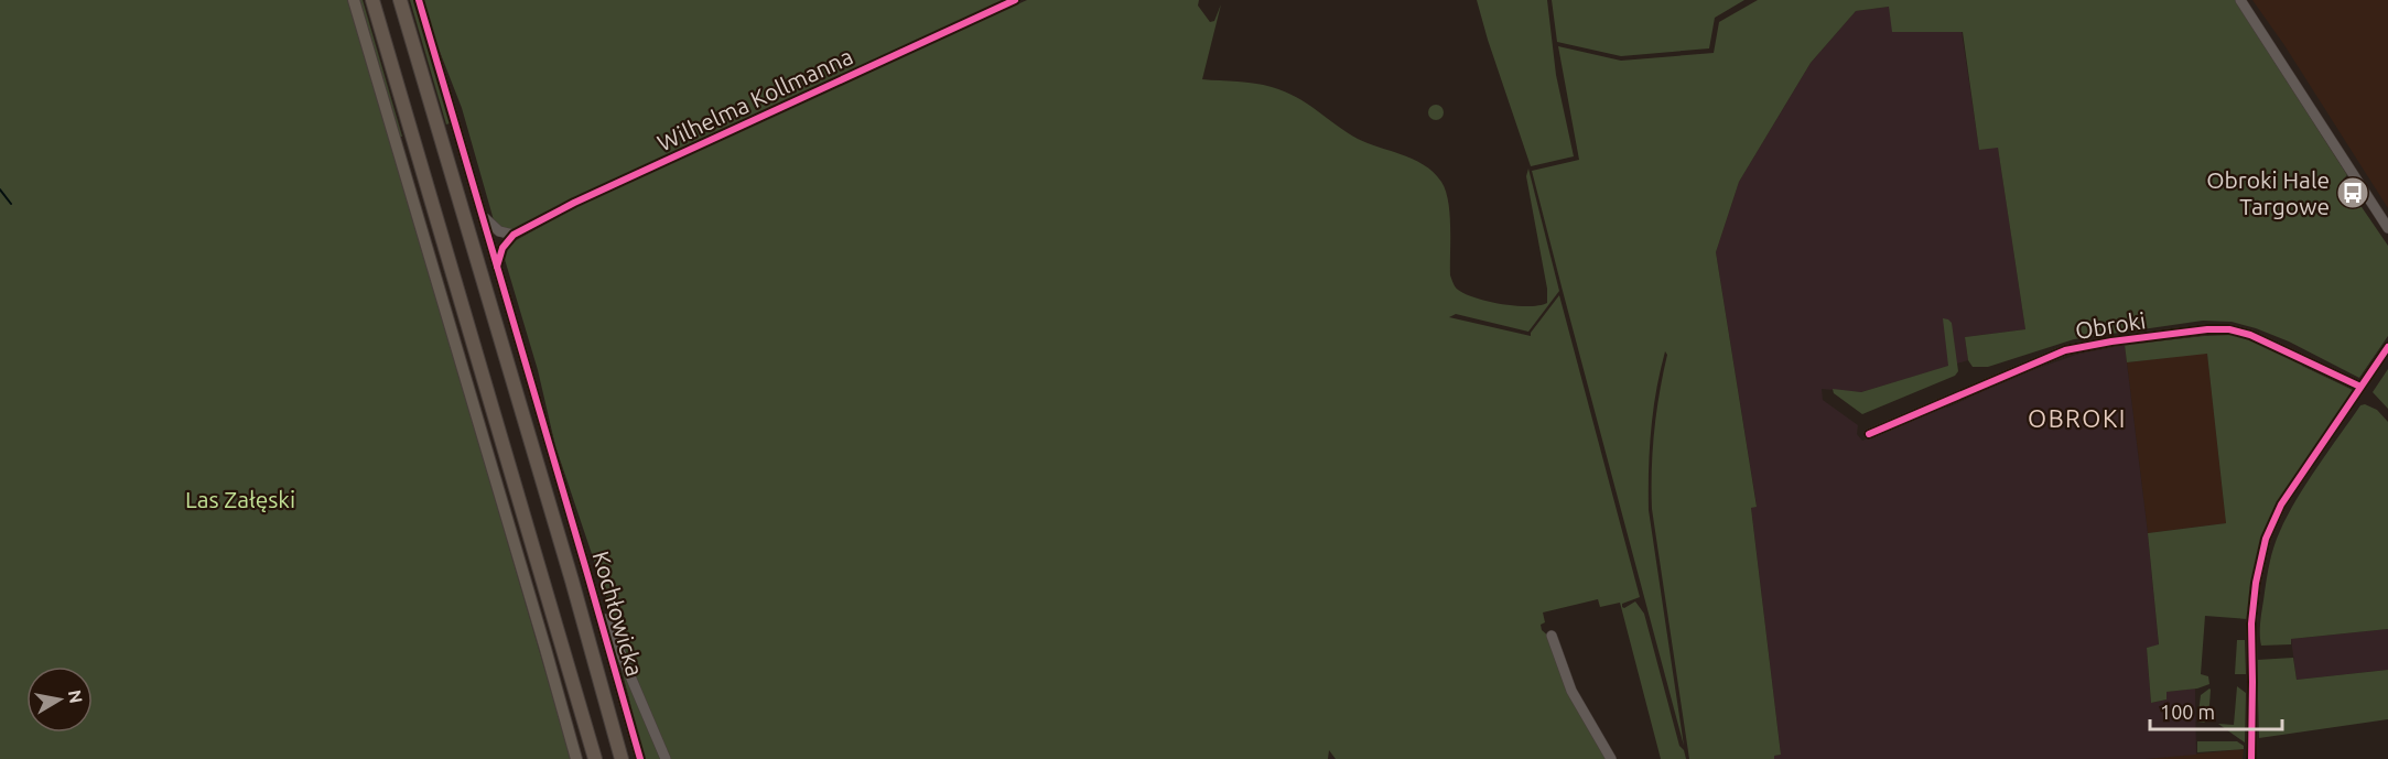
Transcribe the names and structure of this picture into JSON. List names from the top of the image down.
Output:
{
  "streets": {
    "street": ["Wilhelma Kollmanna", "Obroki", "Kochłowicka"]
  },
  "districts": ["OBROKI"],
  "parks": ["Las Załęski"],
  "places": {
    "bus stop": ["Obroki Hale Targowe"]
  },
  "scale_bar": "100 m",
  "north": "right"
}
